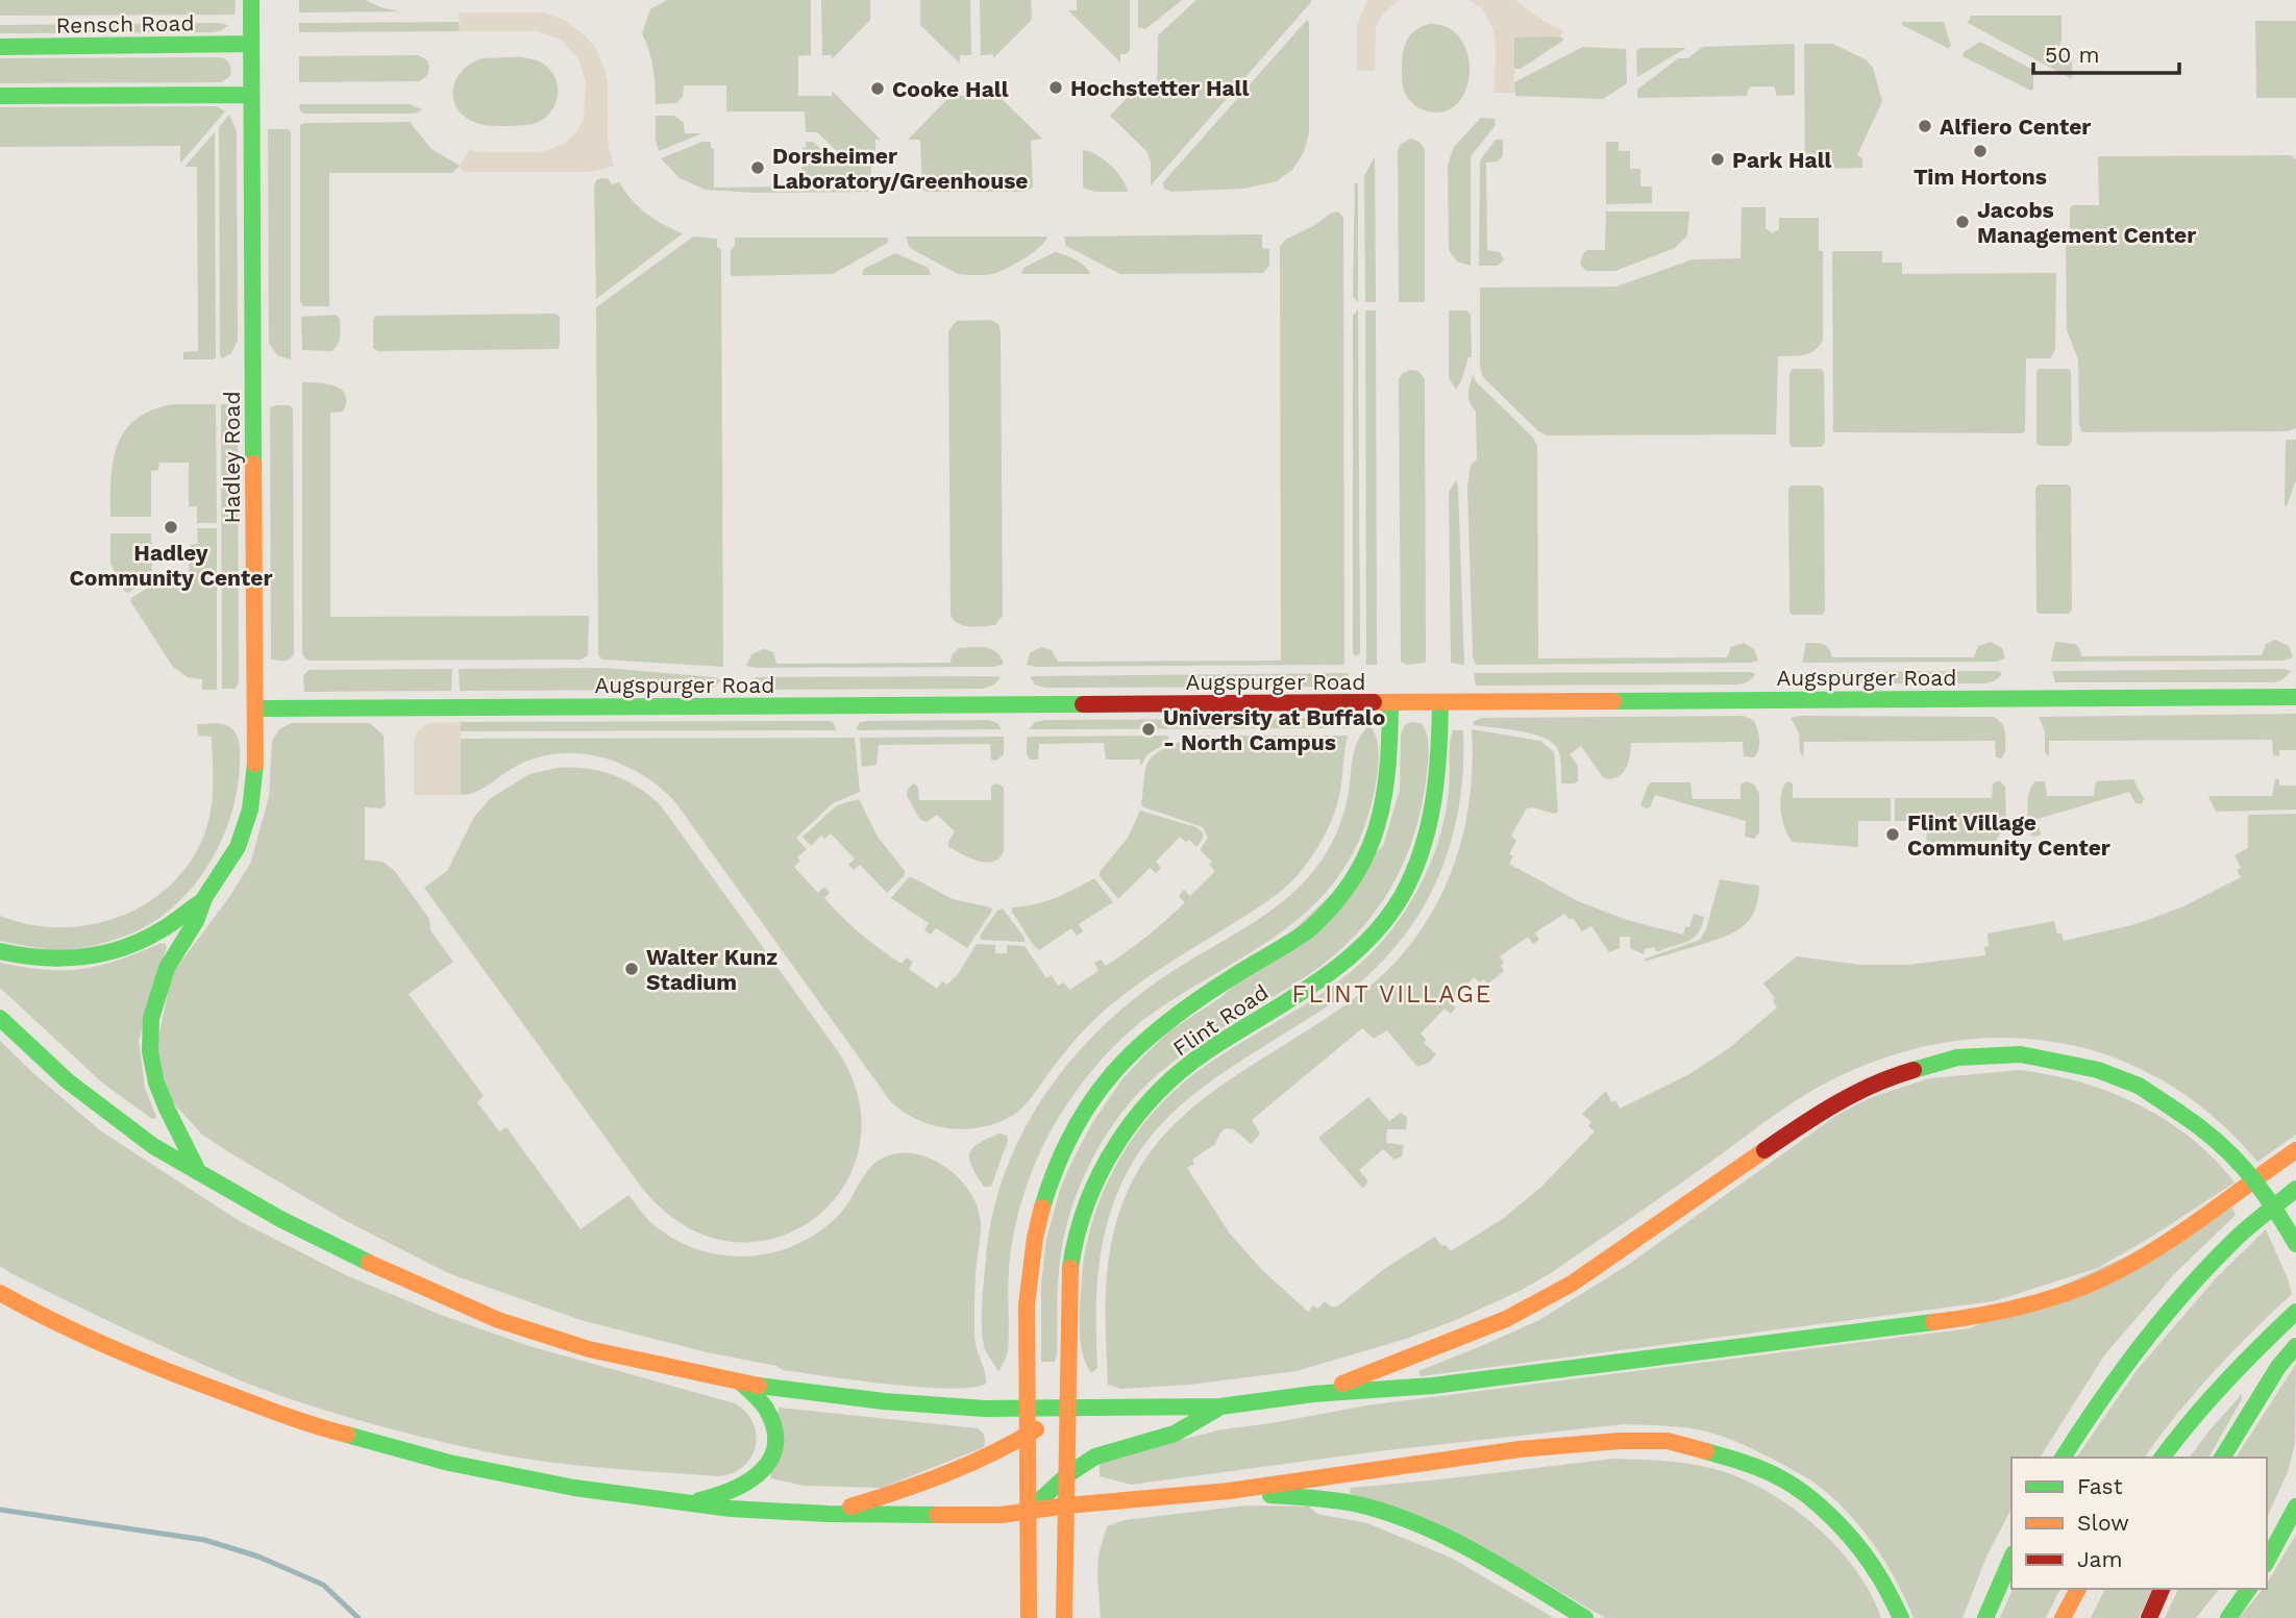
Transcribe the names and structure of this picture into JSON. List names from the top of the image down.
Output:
{
  "streets": {
    "main road": [
      "Rensch Road",
      "Hadley Road",
      "Augspurger Road",
      "Flint Road"
    ]
  },
  "crossings": [
    ["Rensch Road", "Hadley Road"],
    ["Hadley Road", "Augspurger Road"],
    ["Augspurger Road", "Flint Road"]
  ],
  "districts": ["FLINT VILLAGE"],
  "places": [
    "Hochstetter Hall",
    "Cooke Hall",
    "Alfiero Center",
    "Tim Hortons",
    "Park Hall",
    "Dorsheimer Laboratory/Greenhouse",
    "Jacobs Management Center",
    "Hadley Community Center",
    "University at Buffalo - North Campus",
    "Flint Village Community Center",
    "Walter Kunz Stadium"
  ],
  "legend": ["Fast", "Slow", "Jam"],
  "scale_bar": "50 m"
}
